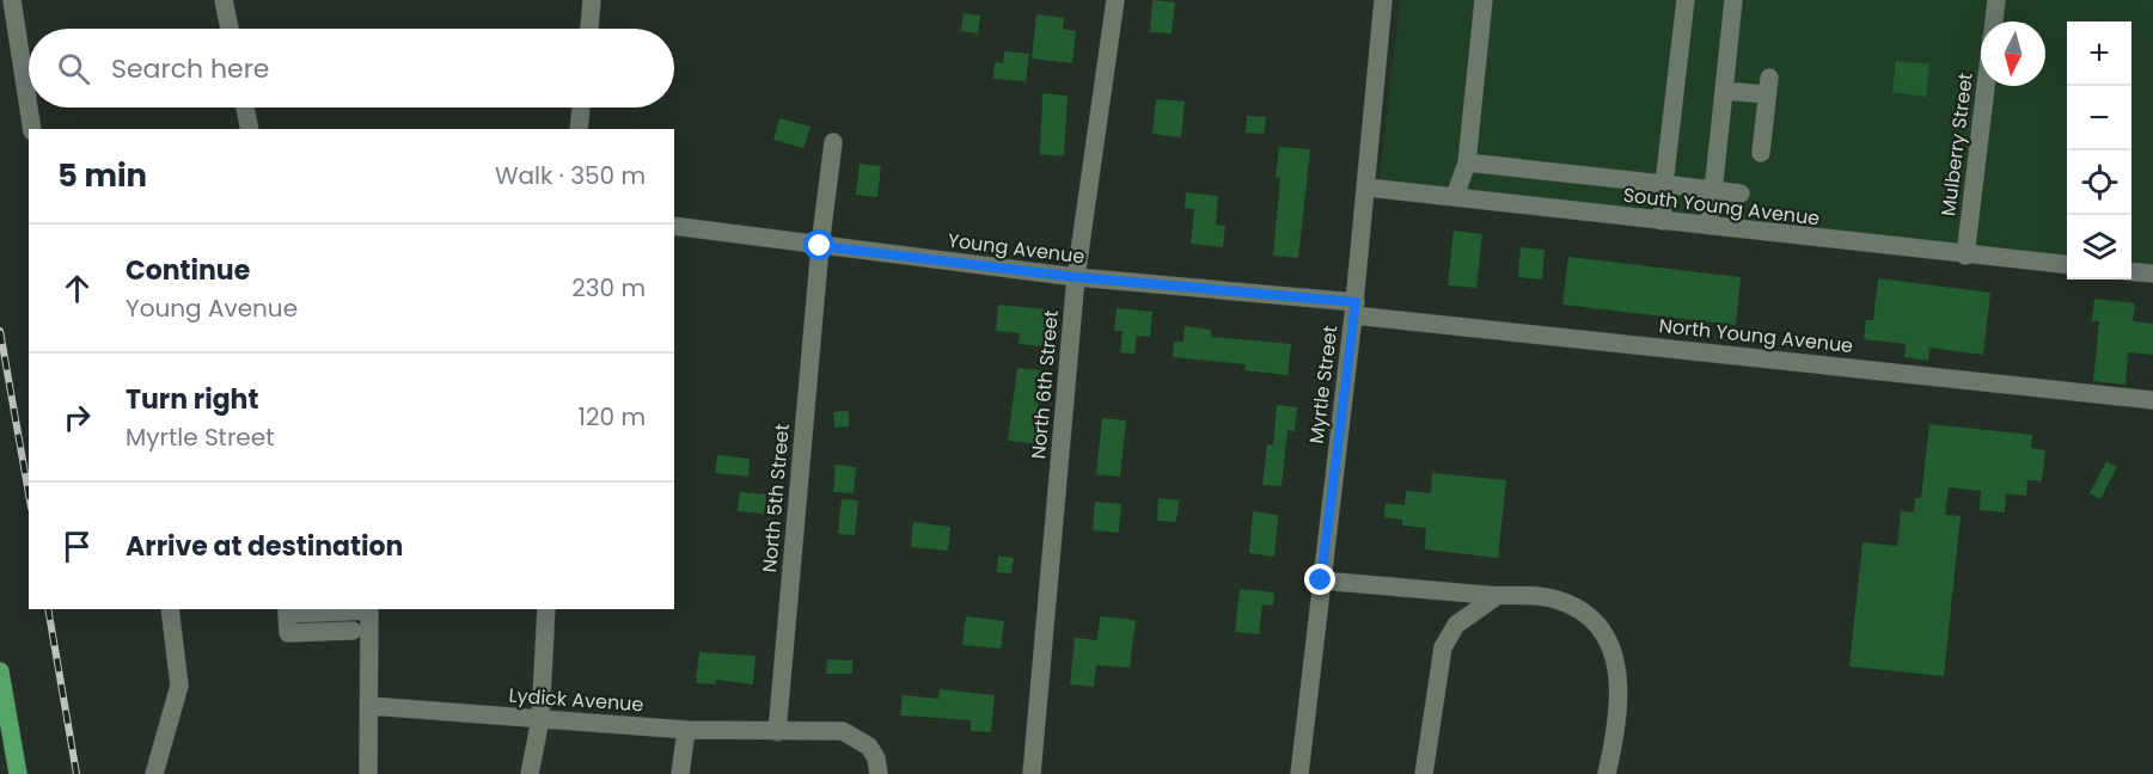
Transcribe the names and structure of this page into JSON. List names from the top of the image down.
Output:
{
  "streets": {
    "street": [
      "Mulberry Street",
      "South Young Avenue",
      "Young Avenue",
      "North Young Avenue",
      "North 6th Street",
      "Myrtle Street",
      "North 5th Street",
      "Lydick Avenue"
    ]
  },
  "crossings": [
    ["Mulberry Street", "South Young Avenue"],
    ["South Young Avenue", "Myrtle Street"],
    ["Young Avenue", "North Young Avenue"],
    ["Young Avenue", "North 6th Street"],
    ["Young Avenue", "Myrtle Street"],
    ["Young Avenue", "North 5th Street"],
    ["North Young Avenue", "Myrtle Street"],
    ["North 5th Street", "Lydick Avenue"]
  ],
  "north": "bottom",
  "page": {
    "map_buttons": ["+", "−"],
    "search": "Search here",
    "heading": ["5 min", "Walk · 350 m"],
    "list": [
      ["Continue", "Young Avenue", "230 m"],
      ["Turn right", "Myrtle Street", "120 m"],
      "Arrive at destination"
    ]
  }
}
